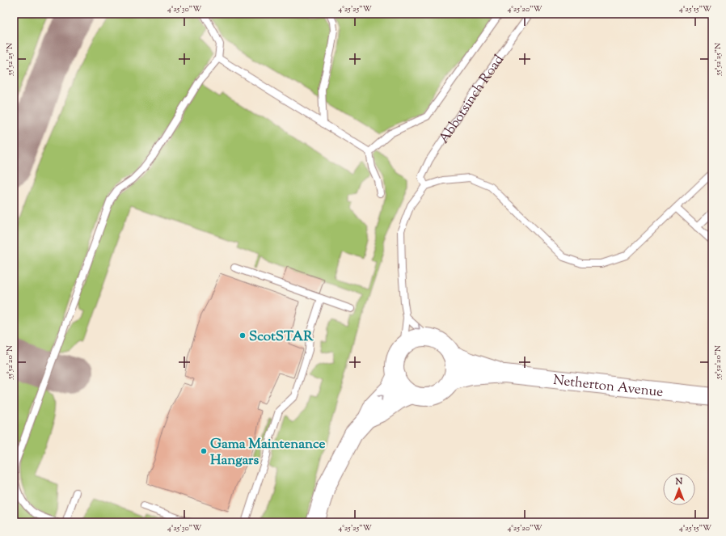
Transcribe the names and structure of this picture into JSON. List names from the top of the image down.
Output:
{
  "streets": {
    "street": ["Netherton Avenue"],
    "lane": ["Abbotsinch Road"]
  },
  "places": ["ScotSTAR", "Gama Maintenance Hangars"],
  "north": "top",
  "coordinates": [
    "4°25'30\"W",
    "4°25'25\"W",
    "4°25'20\"W",
    "4°25'15\"W",
    "55°52'25\"N",
    "55°52'20\"N"
  ]
}
